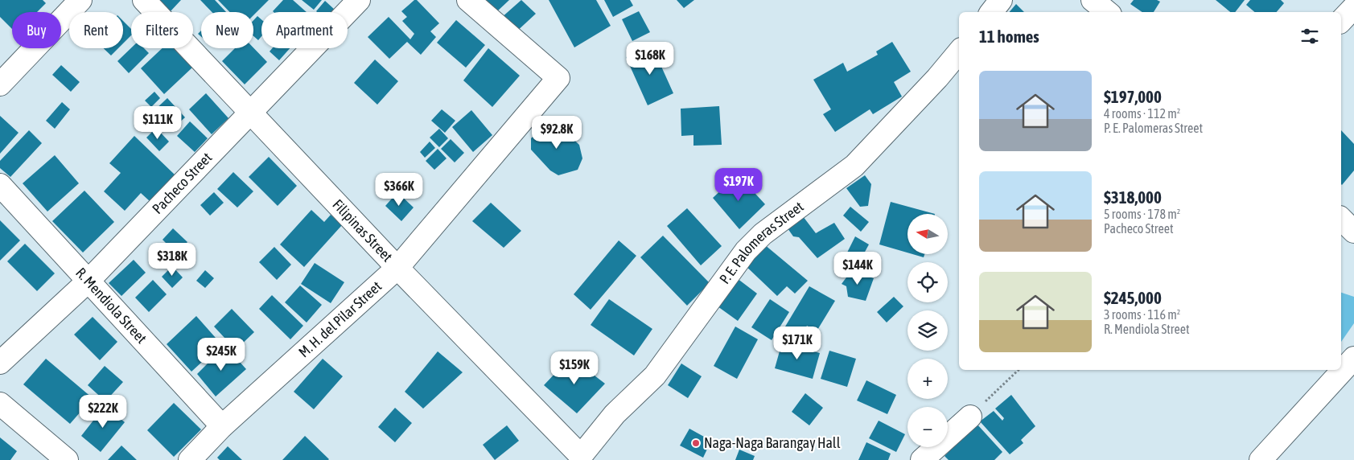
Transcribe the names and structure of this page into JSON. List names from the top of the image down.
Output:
{
  "streets": {
    "street": [
      "Pacheco Street",
      "Filipinas Street",
      "P. E. Palomeras Street",
      "R. Mendiola Street",
      "M. H. del Pilar Street"
    ]
  },
  "crossings": [
    ["Pacheco Street", "Filipinas Street"],
    ["Pacheco Street", "R. Mendiola Street"],
    ["Filipinas Street", "P. E. Palomeras Street"],
    ["Filipinas Street", "M. H. del Pilar Street"],
    ["R. Mendiola Street", "M. H. del Pilar Street"]
  ],
  "places": ["Naga-Naga Barangay Hall"],
  "north": "left",
  "page": {
    "chip": [
      "Buy",
      "Rent",
      "Filters",
      "New",
      "Apartment"
    ],
    "heading": "11 homes",
    "price": [
      "$168K",
      "$111K",
      "$92.8K",
      "$197K",
      "$366K",
      "$318K",
      "$144K",
      "$171K",
      "$245K",
      "$159K",
      "$222K"
    ],
    "list": [
      {
        "name": "$197,000",
        "note": "4 rooms · 112 m² · P. E. Palomeras Street"
      },
      {
        "name": "$318,000",
        "note": "5 rooms · 178 m² · Pacheco Street"
      },
      {
        "name": "$245,000",
        "note": "3 rooms · 116 m² · R. Mendiola Street"
      }
    ],
    "map_buttons": ["+", "−"]
  }
}
